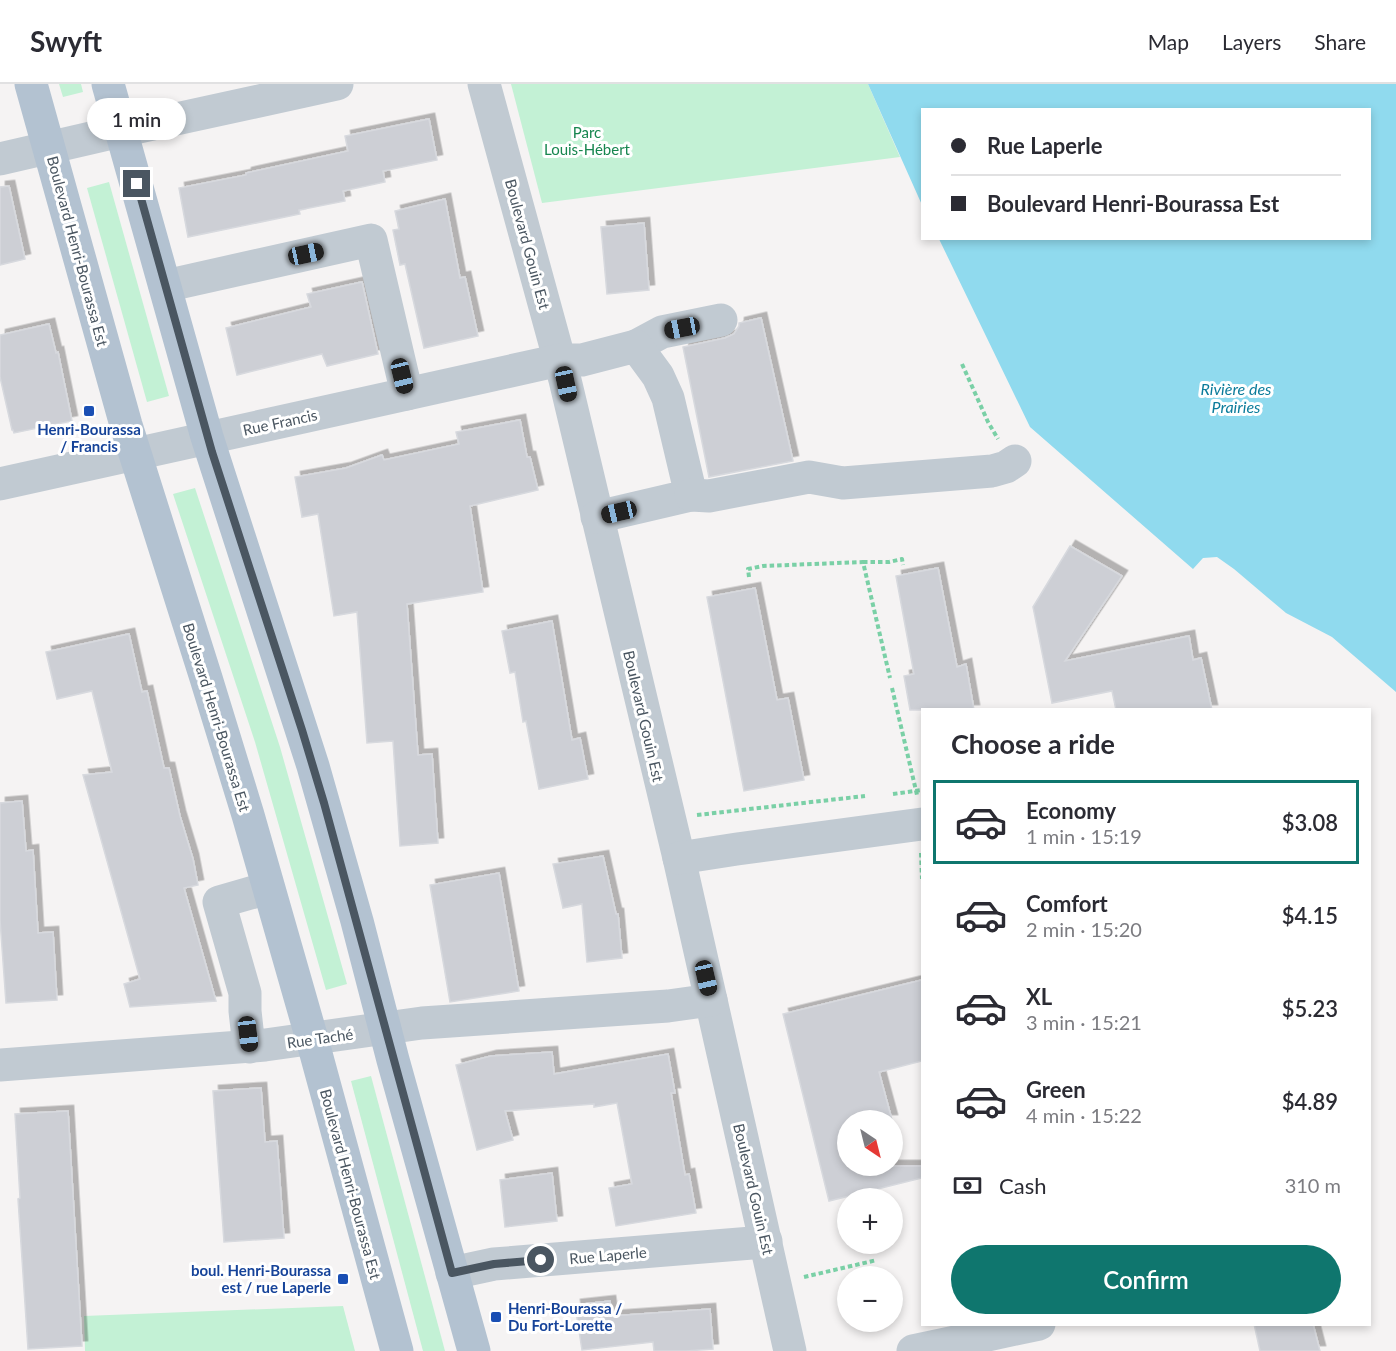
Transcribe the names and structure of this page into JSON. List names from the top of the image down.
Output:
{
  "streets": {
    "main road": ["Boulevard Henri-Bourassa Est"],
    "street": [
      "Boulevard Gouin Est",
      "Rue Francis",
      "Rue Taché",
      "Rue Laperle"
    ]
  },
  "crossings": [
    ["Boulevard Gouin Est", "Rue Francis"],
    ["Boulevard Gouin Est", "Rue Taché"],
    ["Boulevard Gouin Est", "Rue Laperle"],
    ["Boulevard Henri-Bourassa Est", "Rue Francis"],
    ["Boulevard Henri-Bourassa Est", "Rue Taché"]
  ],
  "water": ["Rivière des Prairies"],
  "parks": ["Parc Louis-Hébert"],
  "places": {
    "transit": ["Henri-Bourassa / Francis", "boul. Henri-Bourassa est / rue Laperle", "Henri-Bourassa / Du Fort-Lorette"]
  },
  "north": "bottom right",
  "page": {
    "header": "Swyft",
    "nav": ["Map", "Layers", "Share"],
    "bubble": "1 min",
    "banner": ["Rue Laperle", "Boulevard Henri-Bourassa Est"],
    "heading": "Choose a ride",
    "list": [
      {
        "name": "Economy",
        "note": "1 min · 15:19",
        "value": "$3.08"
      },
      {
        "name": "Comfort",
        "note": "2 min · 15:20",
        "value": "$4.15"
      },
      {
        "name": "XL",
        "note": "3 min · 15:21",
        "value": "$5.23"
      },
      {
        "name": "Green",
        "note": "4 min · 15:22",
        "value": "$4.89"
      }
    ],
    "map_buttons": ["+", "−"],
    "pay": ["Cash", "310 m"],
    "buttons": "Confirm"
  }
}
